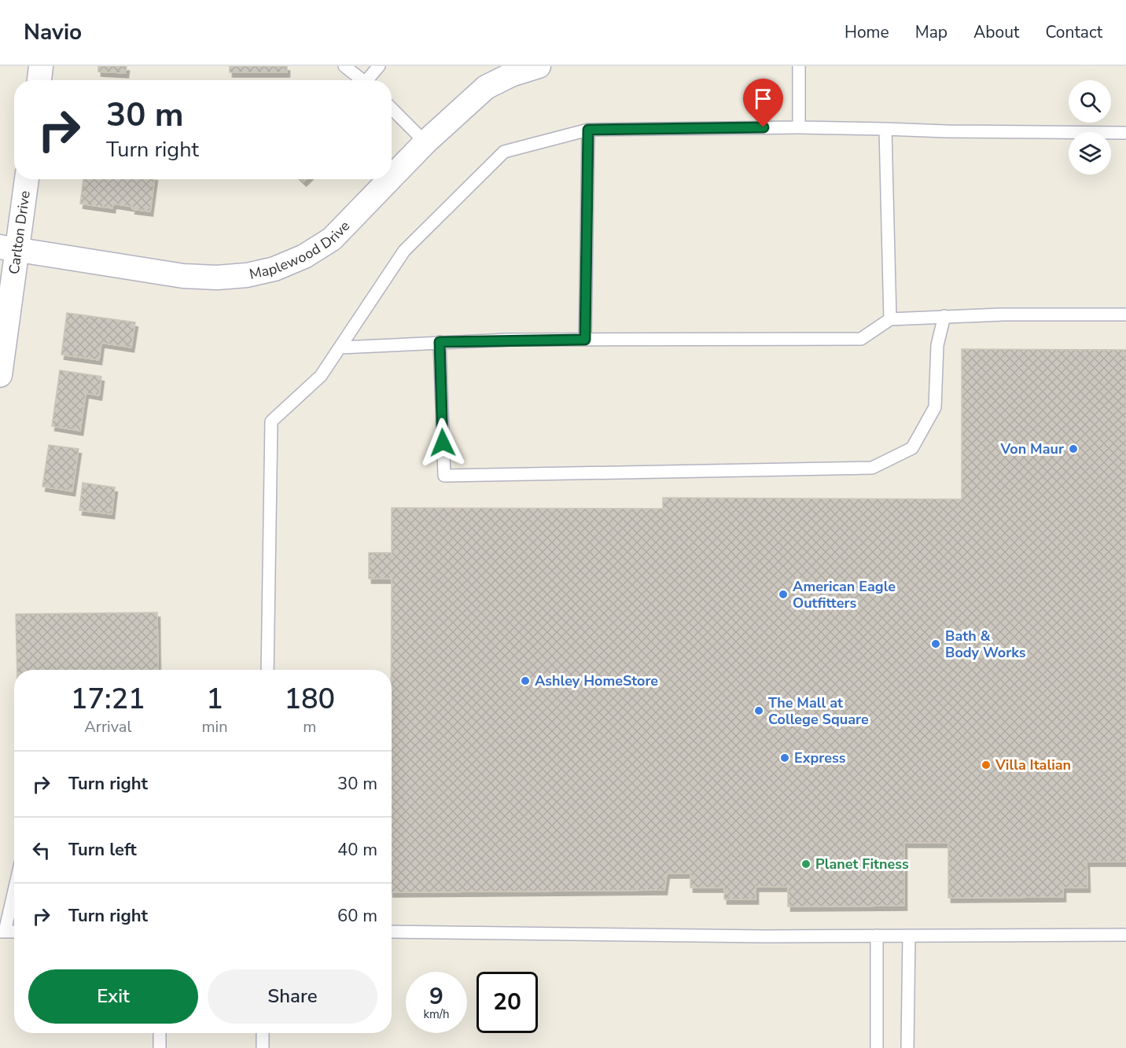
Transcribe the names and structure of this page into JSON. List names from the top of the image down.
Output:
{
  "streets": {
    "street": ["Carlton Drive", "Maplewood Drive"]
  },
  "crossings": [
    ["Carlton Drive", "Maplewood Drive"]
  ],
  "places": [
    "Von Maur",
    "American Eagle Outfitters",
    "Bath & Body Works",
    "Ashley HomeStore",
    "The Mall at College Square",
    "Express",
    "Villa Italian",
    "Planet Fitness"
  ],
  "page": {
    "header": "Navio",
    "nav": [
      "Home",
      "Map",
      "About",
      "Contact"
    ],
    "turn": ["30 m", "Turn right"],
    "eta": [
      "17:21",
      "Arrival",
      "1",
      "min",
      "180",
      "m"
    ],
    "list": [
      {
        "name": "Turn right",
        "value": "30 m"
      },
      {
        "name": "Turn left",
        "value": "40 m"
      },
      {
        "name": "Turn right",
        "value": "60 m"
      }
    ],
    "buttons": ["Exit", "Share"],
    "speed": "9 km/h",
    "limit": "20"
  }
}
